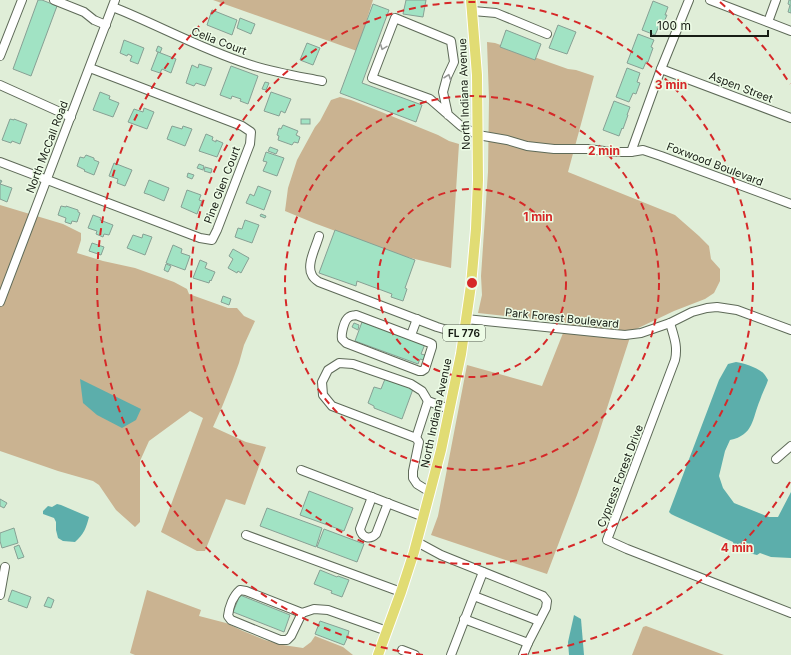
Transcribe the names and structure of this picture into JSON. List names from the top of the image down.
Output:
{
  "streets": {
    "main road": ["North Indiana Avenue", "FL 776"],
    "street": [
      "Celia Court",
      "Aspen Street",
      "North McCall Road",
      "Foxwood Boulevard",
      "Pine Glen Court",
      "Park Forest Boulevard",
      "Cypress Forest Drive"
    ]
  },
  "crossings": [
    ["Celia Court", "North McCall Road"],
    ["North Indiana Avenue", "Foxwood Boulevard"],
    ["North Indiana Avenue", "Park Forest Boulevard"],
    ["North McCall Road", "Pine Glen Court"],
    ["Park Forest Boulevard", "Cypress Forest Drive"]
  ],
  "scale_bar": "100 m",
  "rings": [
    "3 min",
    "2 min",
    "1 min",
    "4 min"
  ]
}
